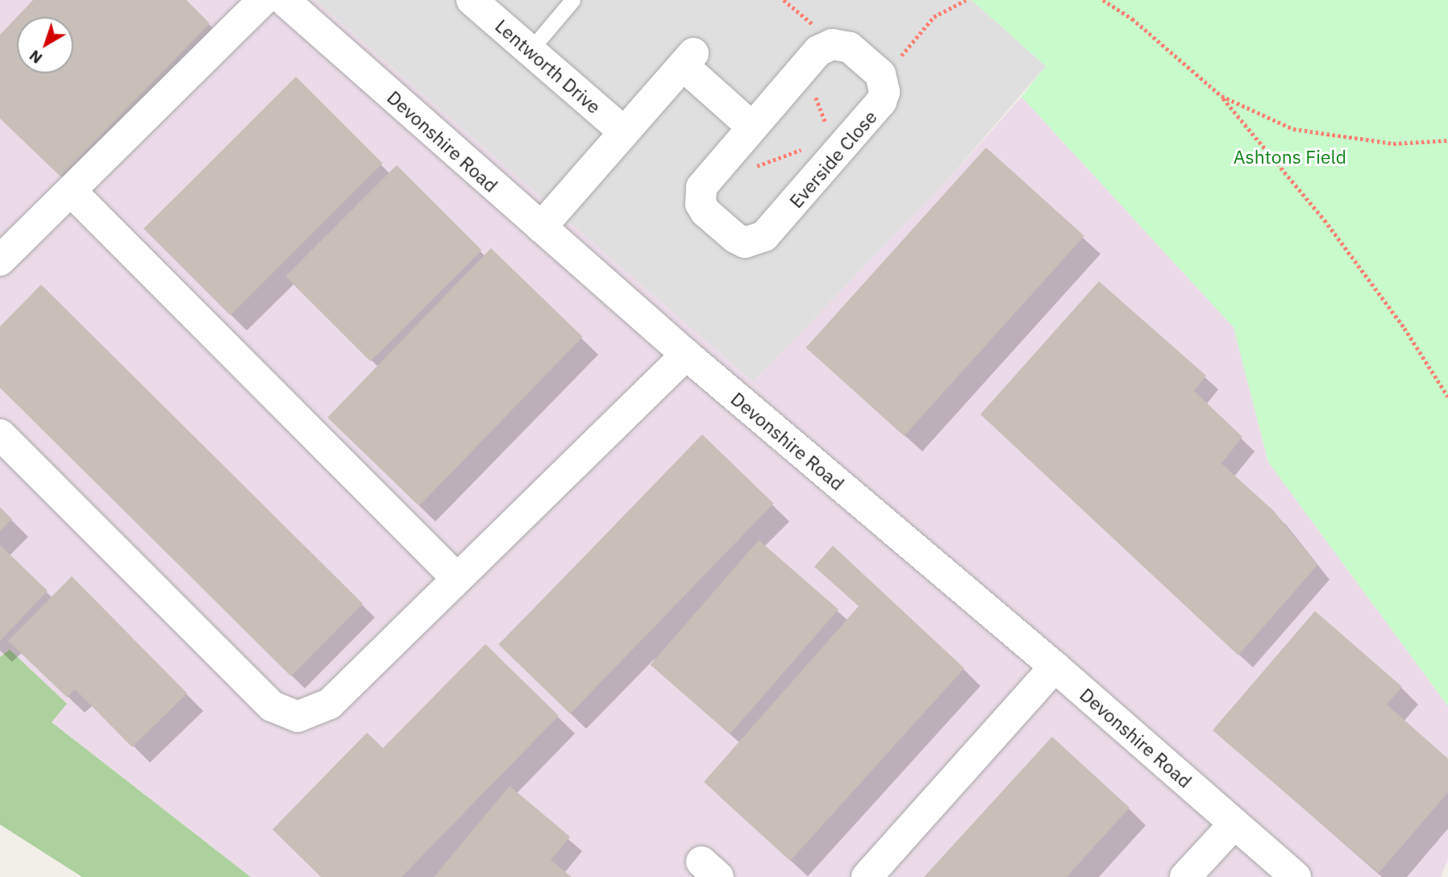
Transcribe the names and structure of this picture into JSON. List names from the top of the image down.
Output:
{
  "streets": {
    "street": ["Lentworth Drive", "Devonshire Road", "Everside Close"]
  },
  "parks": ["Ashtons Field"],
  "north": "bottom left"
}
